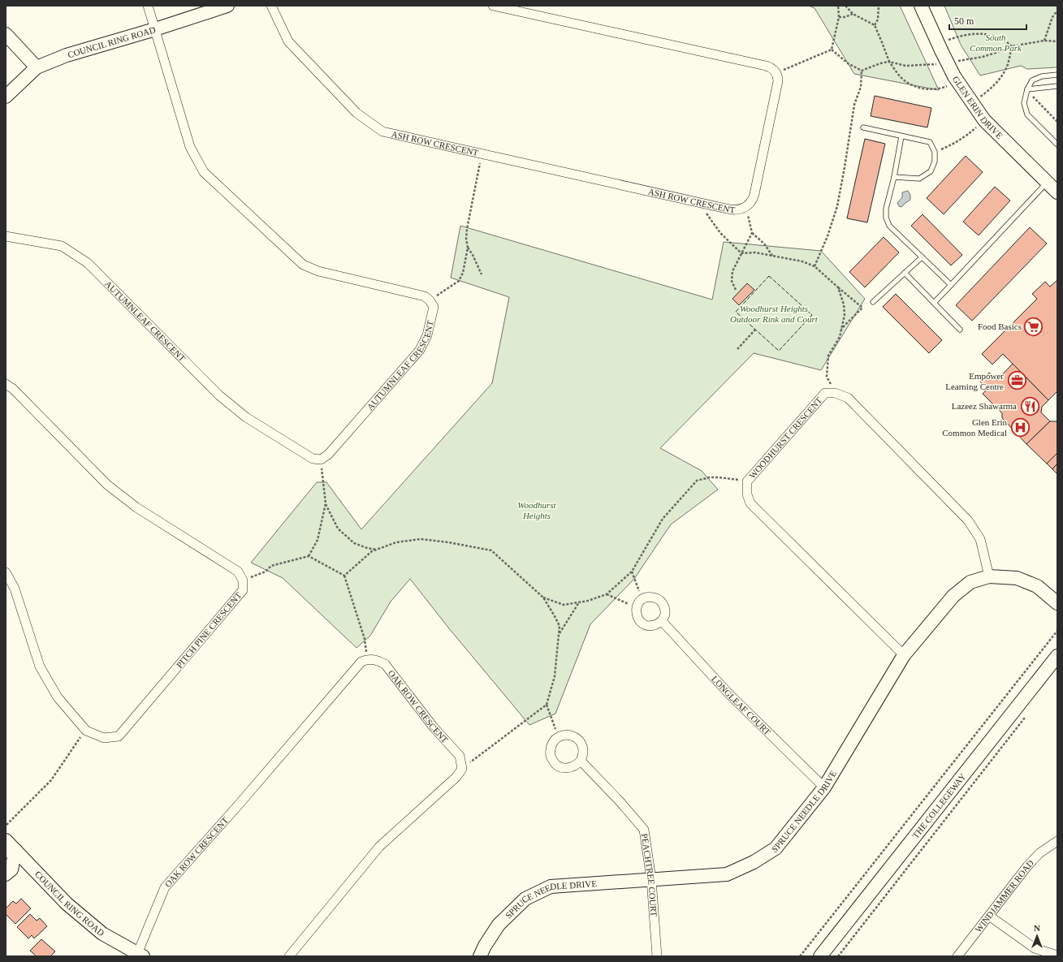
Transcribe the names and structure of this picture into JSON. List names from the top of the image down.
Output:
{
  "streets": {
    "street": [
      "COUNCIL RING ROAD",
      "GLEN ERIN DRIVE",
      "ASH ROW CRESCENT",
      "AUTUMNLEAF CRESCENT",
      "WOODHURST CRESCENT",
      "PITCH PINE CRESCENT",
      "LONGLEAF COURT",
      "OAK ROW CRESCENT",
      "THE COLLEGEWAY",
      "SPRUCE NEEDLE DRIVE",
      "PEACHTREE COURT",
      "WINDJAMMER ROAD"
    ]
  },
  "crossings": [
    ["COUNCIL RING ROAD", "OAK ROW CRESCENT"],
    ["WOODHURST CRESCENT", "SPRUCE NEEDLE DRIVE"],
    ["LONGLEAF COURT", "SPRUCE NEEDLE DRIVE"],
    ["SPRUCE NEEDLE DRIVE", "PEACHTREE COURT"]
  ],
  "parks": ["South Common Park", "Woodhurst Heights Outdoor Rink and Court", "Woodhurst Heights"],
  "places": {
    "supermarket": ["Food Basics"],
    "office": ["Empower Learning Centre"],
    "restaurant": ["Lazeez Shawarma"],
    "hospital": ["Glen Erin Common Medical"]
  },
  "scale_bar": "50 m",
  "north": "top"
}
